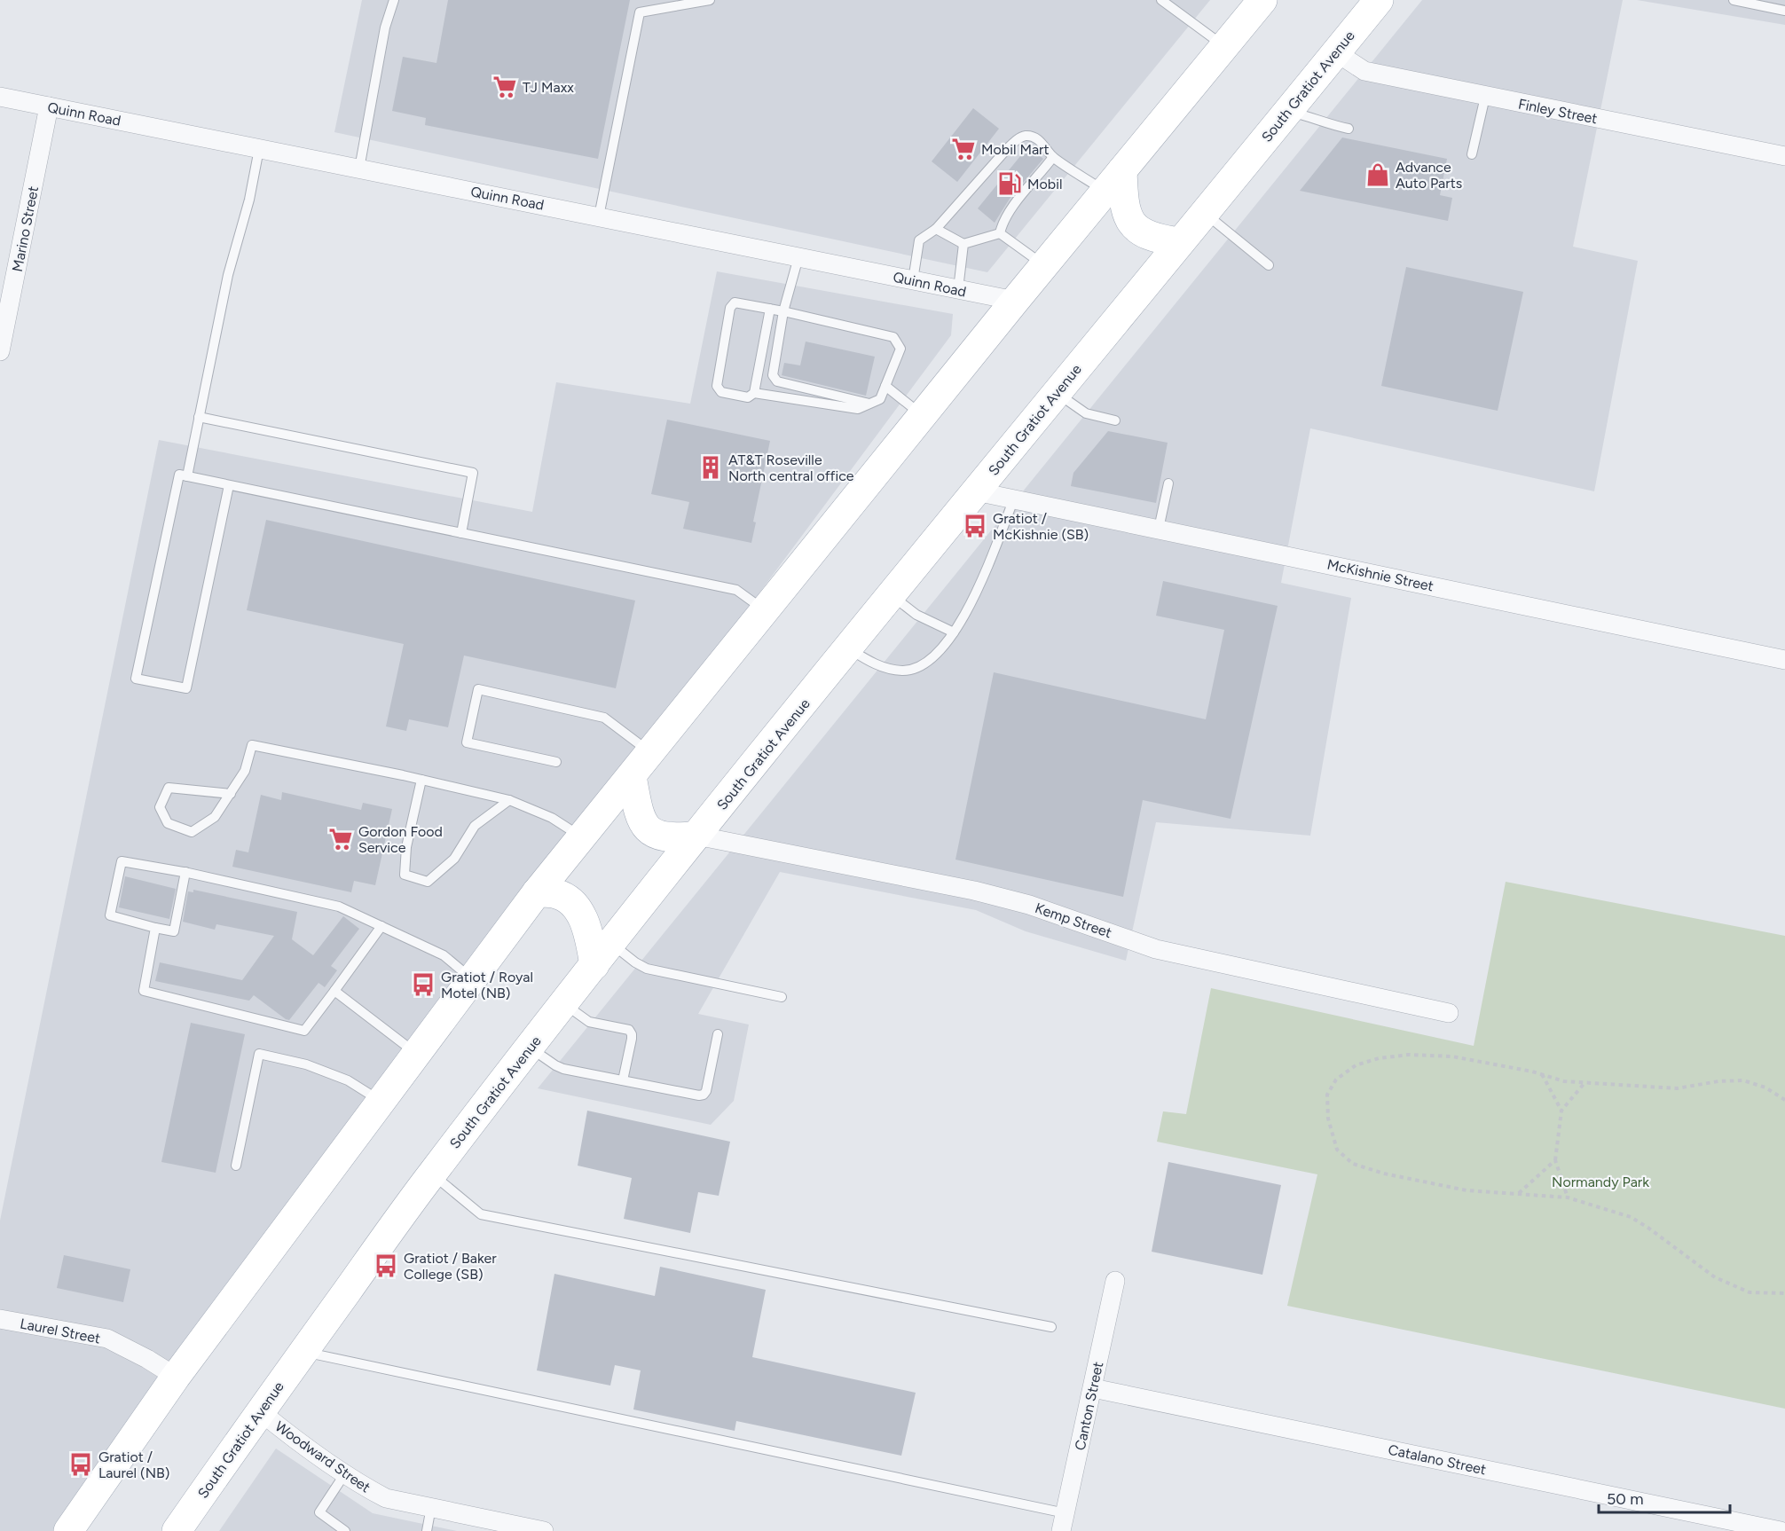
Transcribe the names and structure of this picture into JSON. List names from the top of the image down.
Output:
{
  "streets": {
    "main road": ["South Gratiot Avenue"],
    "street": [
      "Finley Street",
      "Quinn Road",
      "Marino Street",
      "McKishnie Street",
      "Kemp Street",
      "Laurel Street",
      "Canton Street",
      "Woodward Street",
      "Catalano Street"
    ]
  },
  "crossings": [
    ["South Gratiot Avenue", "Finley Street"],
    ["South Gratiot Avenue", "McKishnie Street"],
    ["South Gratiot Avenue", "Kemp Street"],
    ["South Gratiot Avenue", "Woodward Street"],
    ["Quinn Road", "Marino Street"],
    ["Canton Street", "Catalano Street"]
  ],
  "parks": ["Normandy Park"],
  "places": {
    "supermarket": ["TJ Maxx", "Mobil Mart", "Gordon Food Service"],
    "shop": ["Advance Auto Parts"],
    "fuel station": ["Mobil"],
    "building": ["AT&T Roseville North central office"],
    "bus stop": [
      "Gratiot / McKishnie (SB)",
      "Gratiot / Royal Motel (NB)",
      "Gratiot / Baker College (SB)",
      "Gratiot / Laurel (NB)"
    ]
  },
  "scale_bar": "50 m"
}
